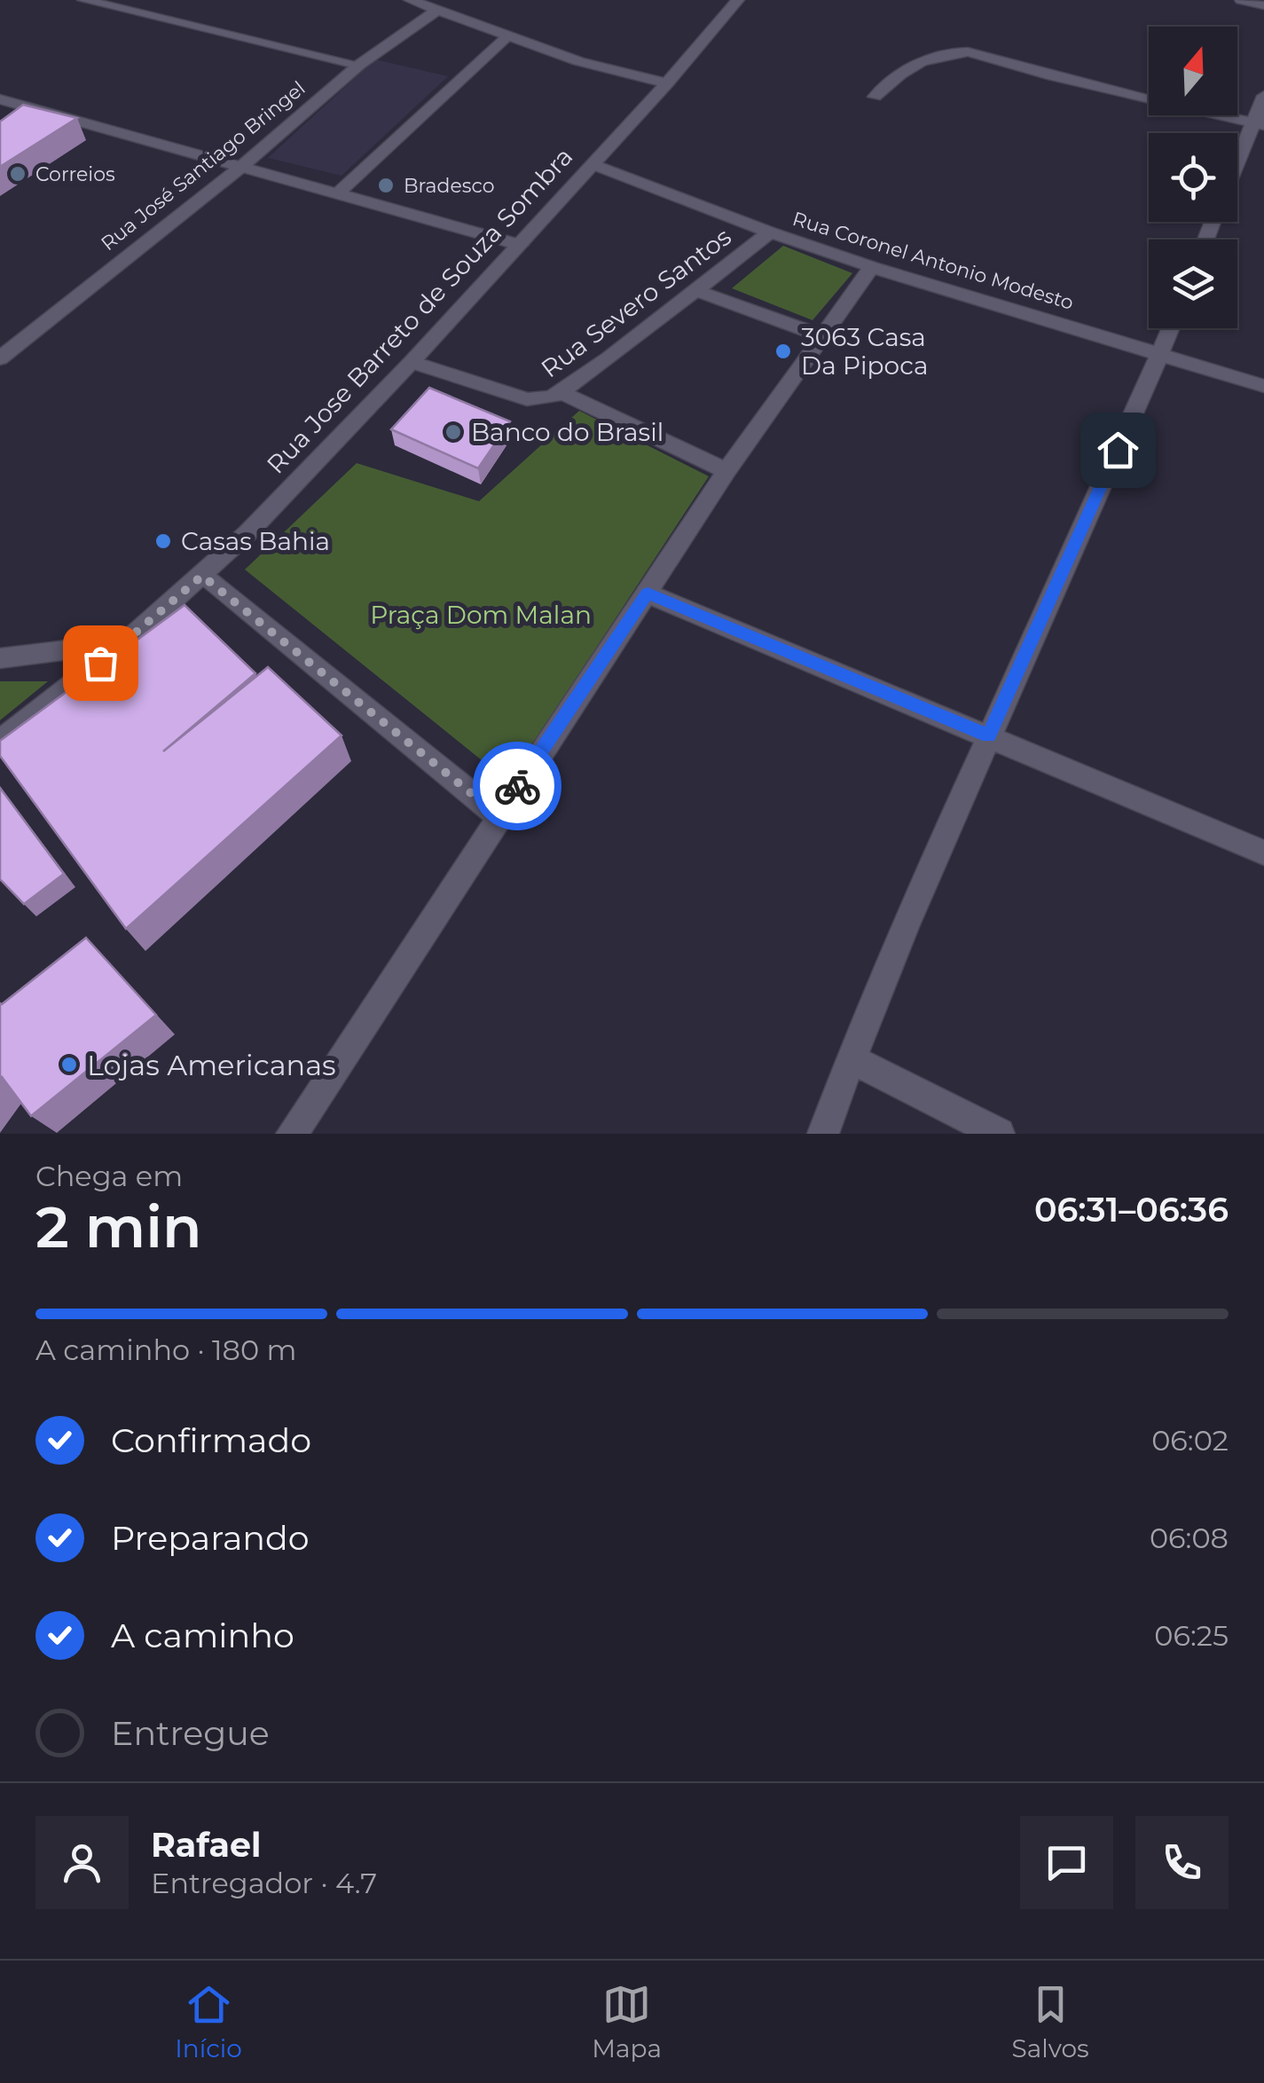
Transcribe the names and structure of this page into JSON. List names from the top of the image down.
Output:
{
  "streets": {
    "street": [
      "Rua José Santiago Bringel",
      "Rua Coronel Antonio Modesto",
      "Rua Severo Santos",
      "Rua Jose Barreto de Souza Sombra"
    ]
  },
  "crossings": [
    ["Rua Coronel Antonio Modesto", "Rua Severo Santos"],
    ["Rua Coronel Antonio Modesto", "Rua Jose Barreto de Souza Sombra"],
    ["Rua Severo Santos", "Rua Jose Barreto de Souza Sombra"]
  ],
  "parks": ["Praça Dom Malan"],
  "places": [
    "Correios",
    "Bradesco",
    "3063 Casa Da Pipoca",
    "Banco do Brasil",
    "Casas Bahia",
    "Lojas Americanas"
  ],
  "north": "top",
  "page": {
    "heading": ["2 min", "Chega em", "06:31–06:36"],
    "panel": ["Rafael", "Entregador · 4.7"],
    "bar": "A caminho · 180 m",
    "list": [
      ["Confirmado", "06:02"],
      ["Preparando", "06:08"],
      ["A caminho", "06:25"],
      "Entregue"
    ],
    "tabs": ["Início", "Mapa", "Salvos"]
  }
}
